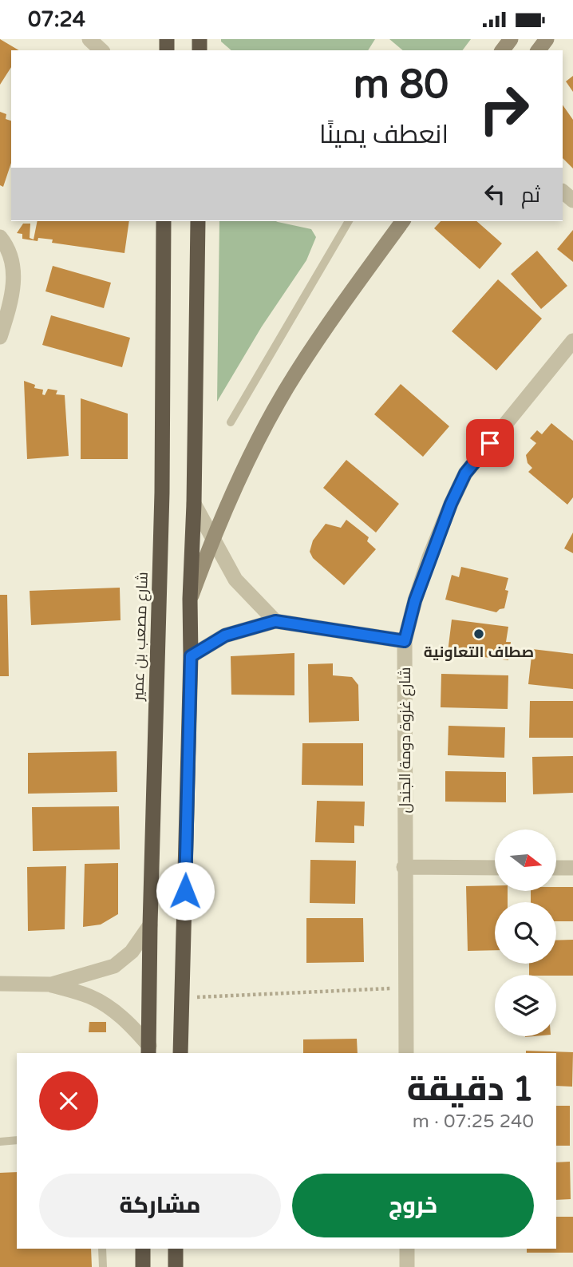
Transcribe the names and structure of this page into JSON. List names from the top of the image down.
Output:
{
  "streets": {
    "highway": ["شارع مصعب بن عمير"],
    "street": ["شارع غزوة دومة الجندل"]
  },
  "places": ["صطاف التعاونية"],
  "north": "right",
  "page": {
    "status": "07:24",
    "turn": ["80 m", "انعطف يمينًا"],
    "then": "ثم",
    "heading": ["1 دقيقة", "240 m · 07:25"],
    "buttons": ["خروج", "مشاركة"]
  }
}
